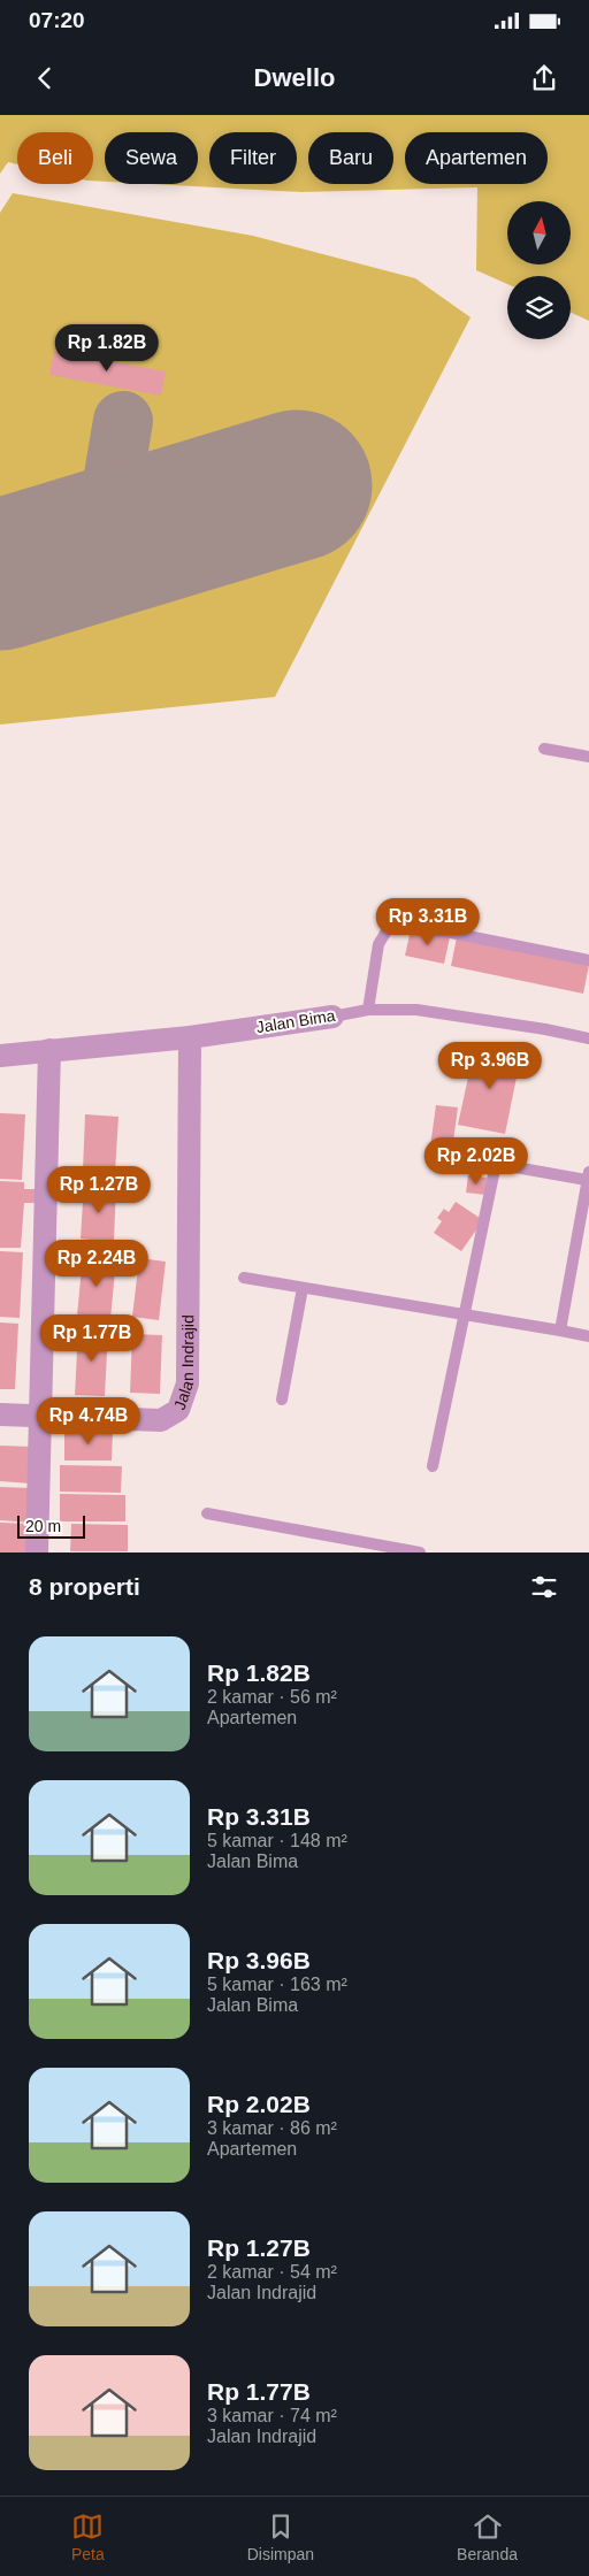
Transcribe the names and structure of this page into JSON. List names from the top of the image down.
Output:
{
  "streets": {
    "street": ["Jalan Bima", "Jalan Indrajid"]
  },
  "crossings": [
    ["Jalan Bima", "Jalan Indrajid"]
  ],
  "scale_bar": "20 m",
  "north": "top",
  "page": {
    "status": "07:20",
    "header": "Dwello",
    "chip": [
      "Beli",
      "Sewa",
      "Filter",
      "Baru",
      "Apartemen"
    ],
    "price": [
      "Rp 1.82B",
      "Rp 3.31B",
      "Rp 3.96B",
      "Rp 2.02B",
      "Rp 1.27B",
      "Rp 2.24B",
      "Rp 1.77B",
      "Rp 4.74B"
    ],
    "scale": "20 m",
    "heading": "8 properti",
    "list": [
      {
        "name": "Rp 1.82B",
        "note": "2 kamar · 56 m² · Apartemen"
      },
      {
        "name": "Rp 3.31B",
        "note": "5 kamar · 148 m² · Jalan Bima"
      },
      {
        "name": "Rp 3.96B",
        "note": "5 kamar · 163 m² · Jalan Bima"
      },
      {
        "name": "Rp 2.02B",
        "note": "3 kamar · 86 m² · Apartemen"
      },
      {
        "name": "Rp 1.27B",
        "note": "2 kamar · 54 m² · Jalan Indrajid"
      },
      {
        "name": "Rp 1.77B",
        "note": "3 kamar · 74 m² · Jalan Indrajid"
      }
    ],
    "tabs": ["Peta", "Disimpan", "Beranda"]
  }
}
